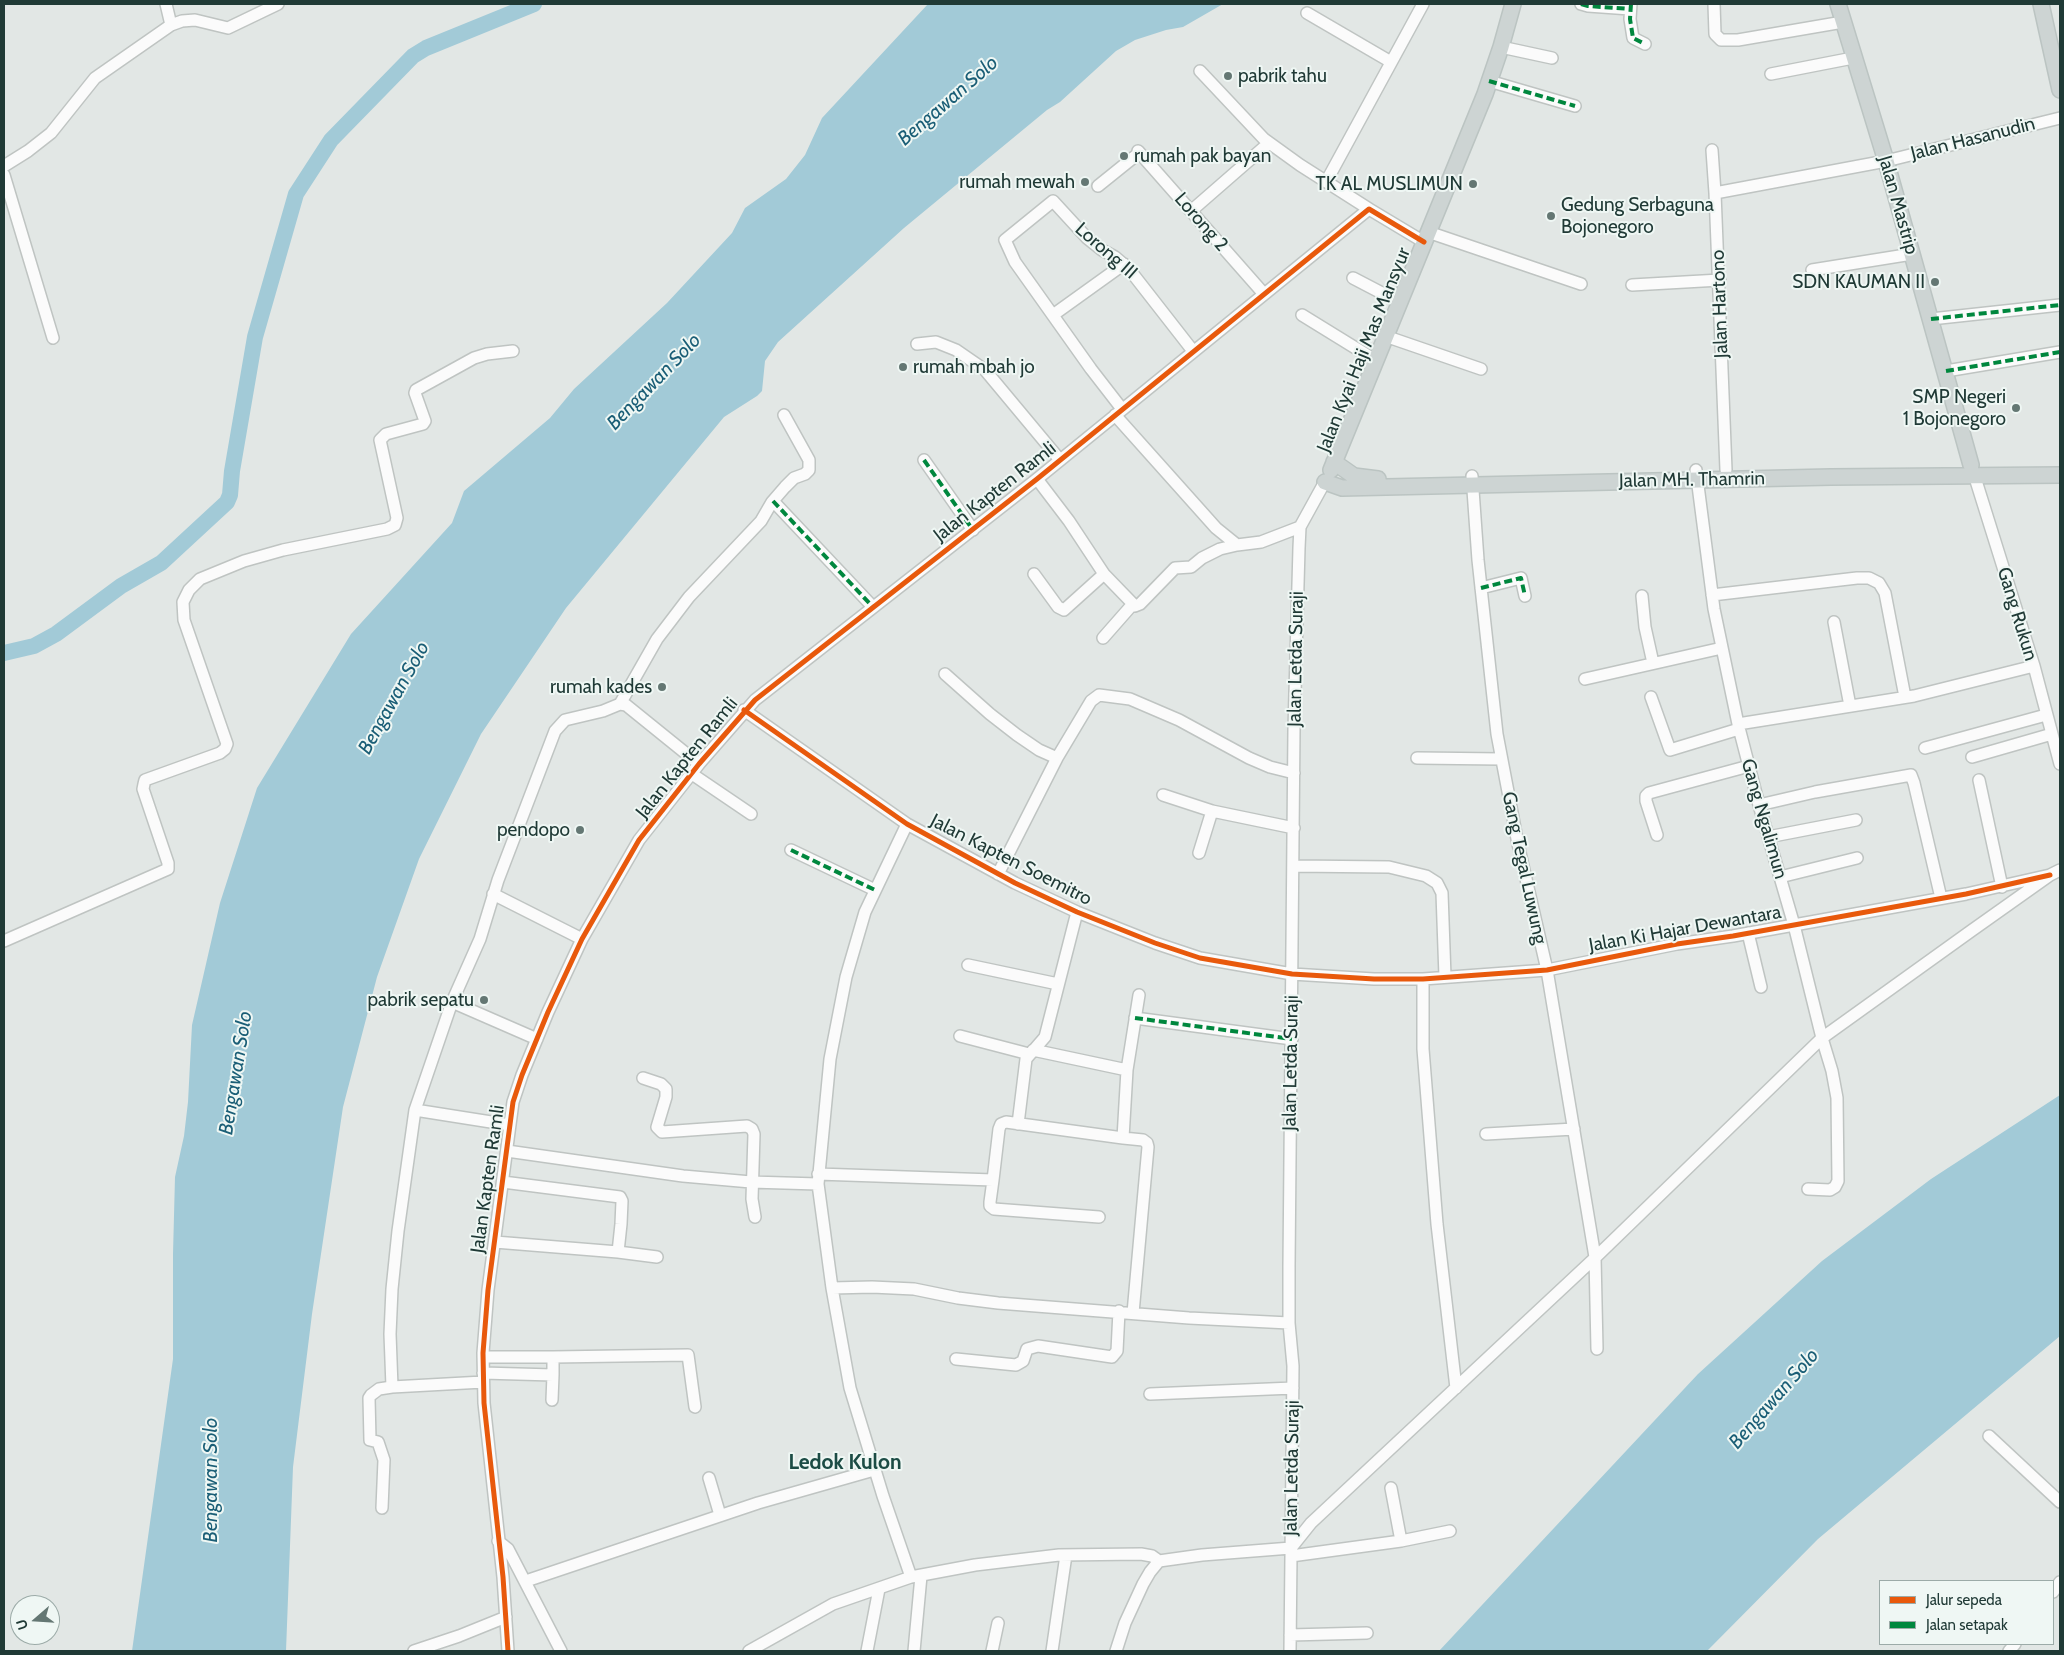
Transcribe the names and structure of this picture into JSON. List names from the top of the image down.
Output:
{
  "streets": {
    "main road": ["Jalan Mastrip", "Jalan Kyai Haji Mas Mansyur", "Jalan MH. Thamrin"],
    "street": [
      "Jalan Hasanudin",
      "Lorong 2",
      "Lorong III",
      "Jalan Hartono",
      "Jalan Kapten Ramli",
      "Gang Rukun",
      "Jalan Letda Suraji",
      "Gang Ngalimun",
      "Jalan Kapten Soemitro",
      "Gang Tegal Luwung",
      "Jalan Ki Hajar Dewantara"
    ]
  },
  "crossings": [
    ["Jalan Hasanudin", "Jalan Mastrip"],
    ["Jalan Mastrip", "Jalan MH. Thamrin"],
    ["Jalan Mastrip", "Gang Rukun"],
    ["Lorong 2", "Jalan Kapten Ramli"],
    ["Lorong III", "Jalan Kapten Ramli"],
    ["Jalan Hartono", "Jalan MH. Thamrin"],
    ["Jalan Kyai Haji Mas Mansyur", "Jalan MH. Thamrin"],
    ["Jalan Kyai Haji Mas Mansyur", "Jalan Letda Suraji"],
    ["Jalan MH. Thamrin", "Gang Rukun"],
    ["Jalan MH. Thamrin", "Jalan Letda Suraji"],
    ["Jalan MH. Thamrin", "Gang Ngalimun"],
    ["Jalan MH. Thamrin", "Gang Tegal Luwung"],
    ["Jalan Kapten Ramli", "Jalan Kapten Soemitro"],
    ["Jalan Letda Suraji", "Jalan Kapten Soemitro"],
    ["Jalan Letda Suraji", "Jalan Ki Hajar Dewantara"],
    ["Gang Ngalimun", "Jalan Ki Hajar Dewantara"],
    ["Jalan Kapten Soemitro", "Jalan Ki Hajar Dewantara"],
    ["Gang Tegal Luwung", "Jalan Ki Hajar Dewantara"]
  ],
  "districts": ["Ledok Kulon"],
  "water": ["Bengawan Solo"],
  "places": [
    "pabrik tahu",
    "rumah pak bayan",
    "rumah mewah",
    "TK AL MUSLIMUN",
    "Gedung Serbaguna Bojonegoro",
    "SDN KAUMAN II",
    "rumah mbah jo",
    "SMP Negeri 1 Bojonegoro",
    "rumah kades",
    "pendopo",
    "pabrik sepatu"
  ],
  "legend": ["Jalur sepeda", "Jalan setapak"],
  "north": "left"
}
